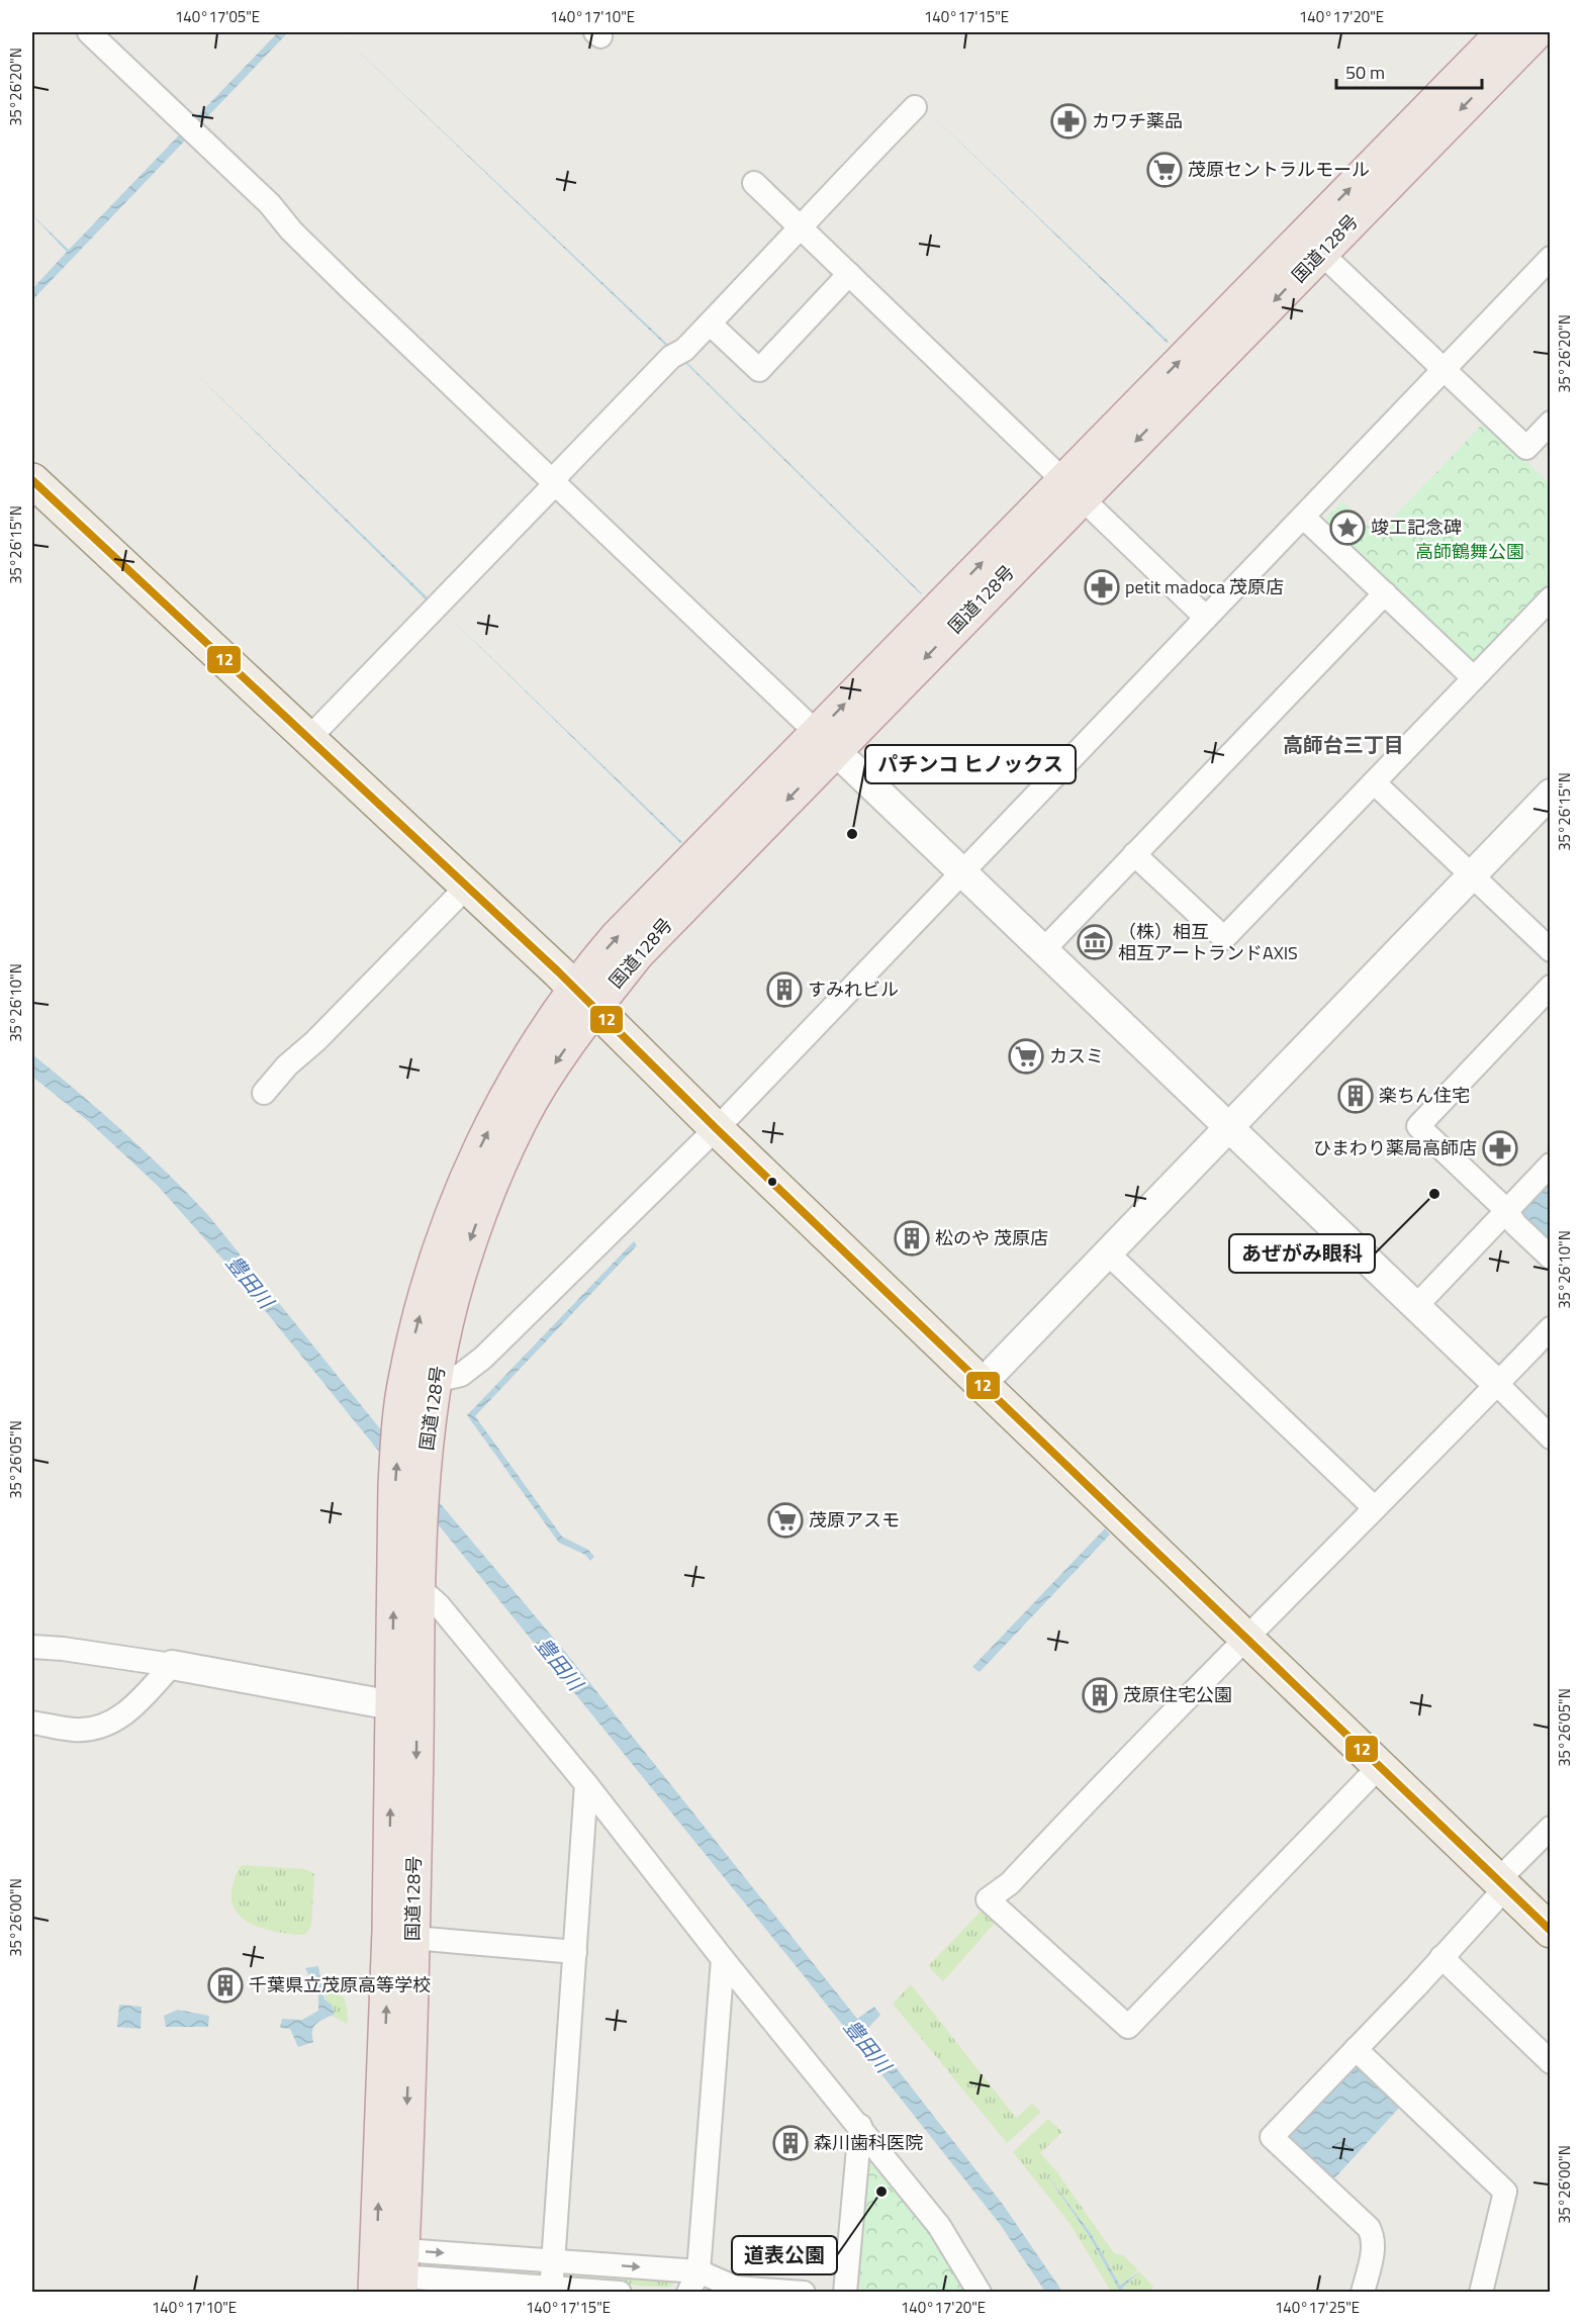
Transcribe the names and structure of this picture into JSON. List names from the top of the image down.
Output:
{
  "streets": {
    "highway": ["国道128号"]
  },
  "districts": ["高師台三丁目"],
  "water": ["豊田川"],
  "parks": ["高師鶴舞公園"],
  "places": {
    "pharmacy": ["カワチ薬品", "petit madoca 茂原店", "ひまわり薬局高師店"],
    "supermarket": ["茂原セントラルモール", "カスミ", "茂原アスモ"],
    "place": ["竣工記念碑"],
    "other": ["パチンコ ヒノックス", "あぜがみ眼科", "道表公園"],
    "museum": ["（株）相互 相互アートランドAXIS"],
    "building": [
      "すみれビル",
      "楽ちん住宅",
      "松のや 茂原店",
      "茂原住宅公園",
      "千葉県立茂原高等学校",
      "森川歯科医院"
    ]
  },
  "lines": ["transit line 12"],
  "scale_bar": "50 m",
  "coordinates": [
    "140°17'05\"E",
    "140°17'10\"E",
    "140°17'15\"E",
    "140°17'20\"E",
    "35°26'20\"N",
    "35°26'15\"N",
    "35°26'10\"N",
    "35°26'05\"N",
    "35°26'00\"N",
    "140°17'25\"E"
  ]
}
